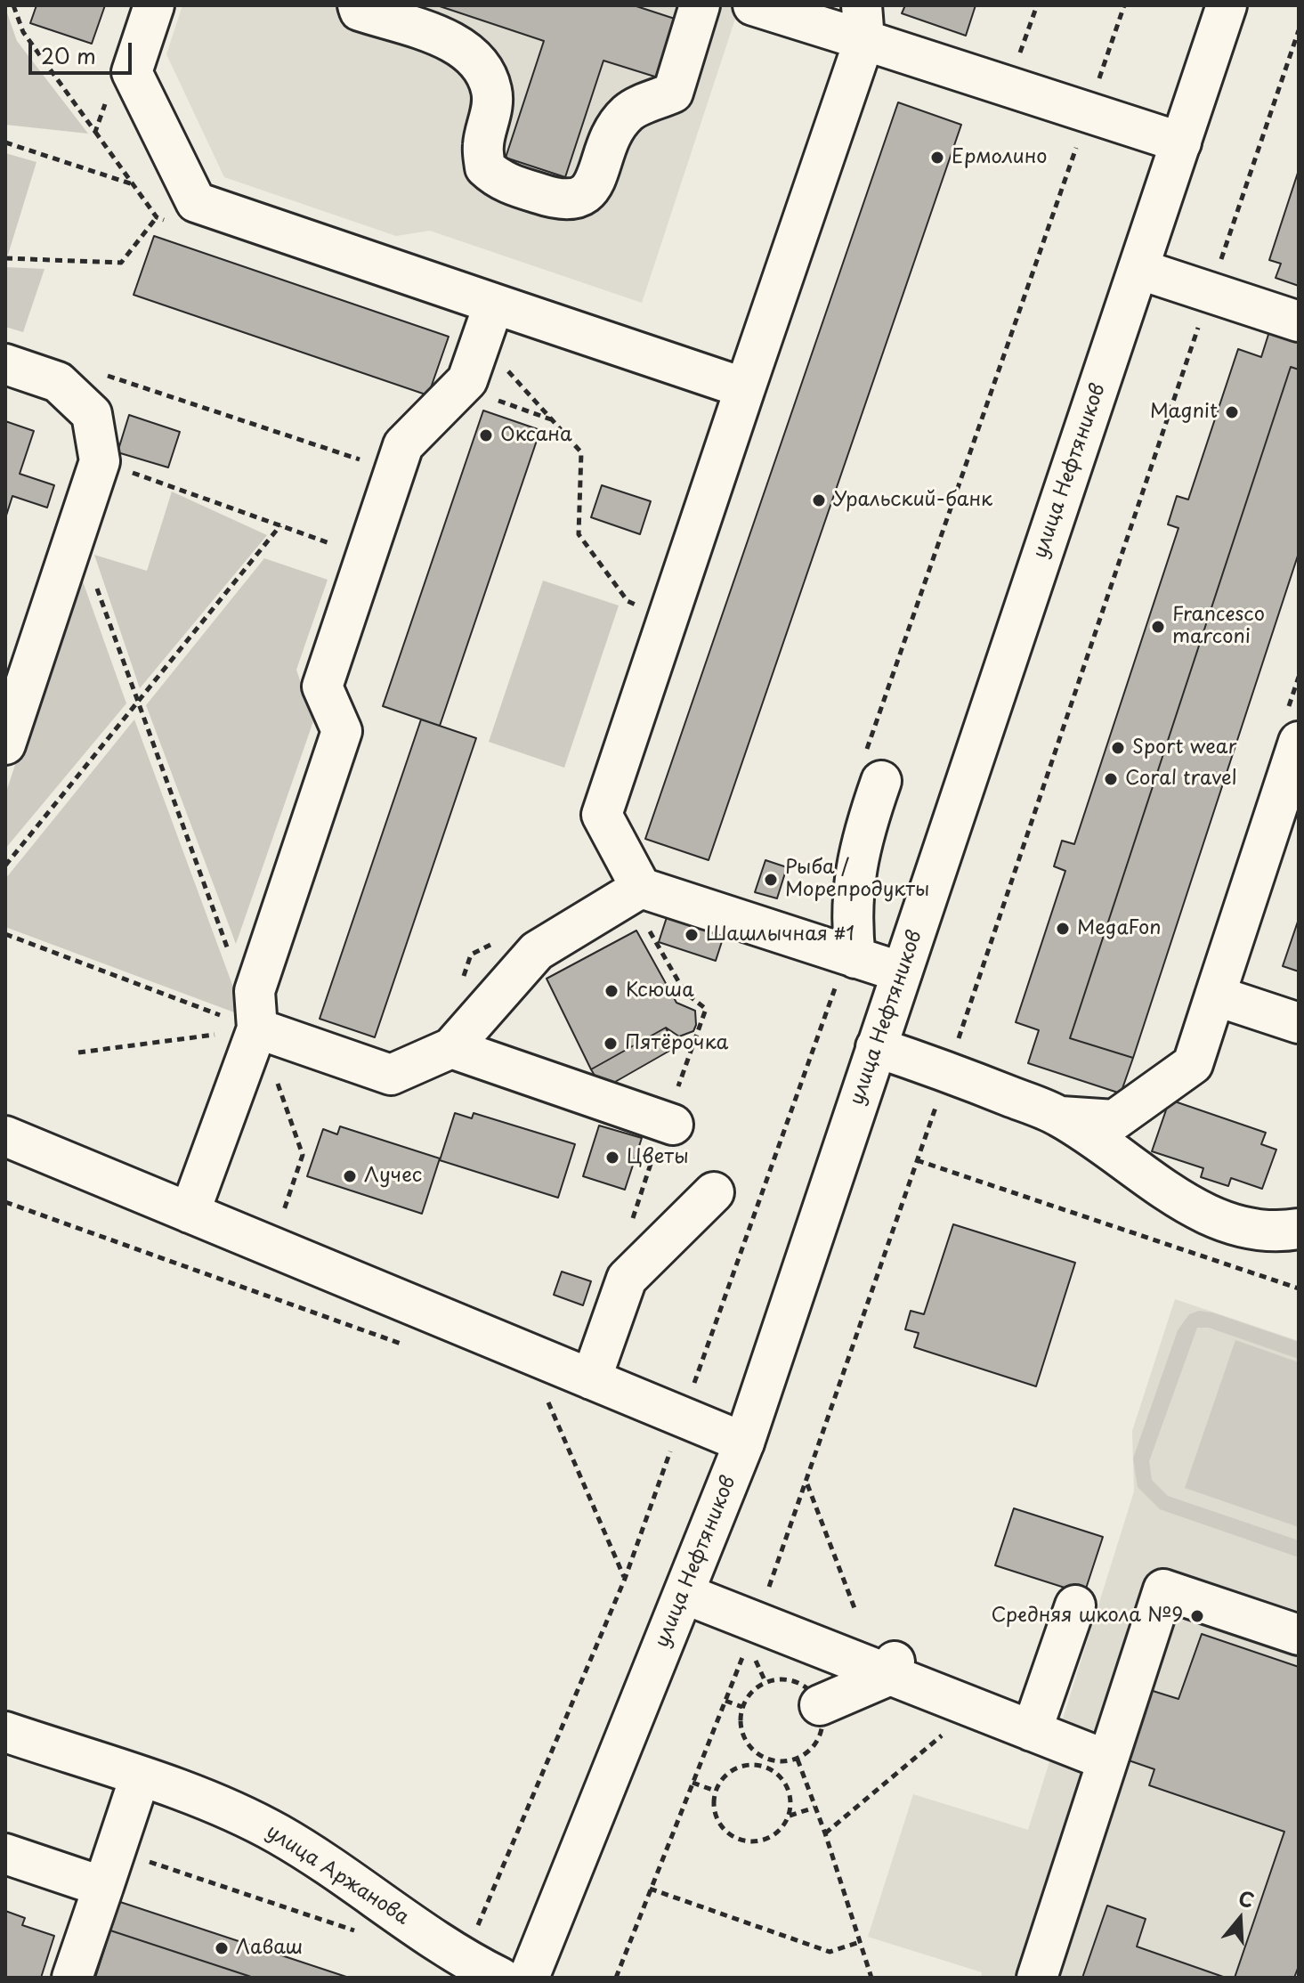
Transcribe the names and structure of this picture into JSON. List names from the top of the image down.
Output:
{
  "streets": {
    "main road": ["улица Нефтяников", "улица Аржанова"]
  },
  "places": [
    "Ермолино",
    "Magnit",
    "Оксана",
    "Уральский-банк",
    "Francesco marconi",
    "Sport wear",
    "Coral travel",
    "Рыба / Морепродукты",
    "MegaFon",
    "Шашлычная #1",
    "Ксюша",
    "Пятёрочка",
    "Цветы",
    "Лучес",
    "Средняя школа №9",
    "Лаваш"
  ],
  "scale_bar": "20 m",
  "north": "top"
}
